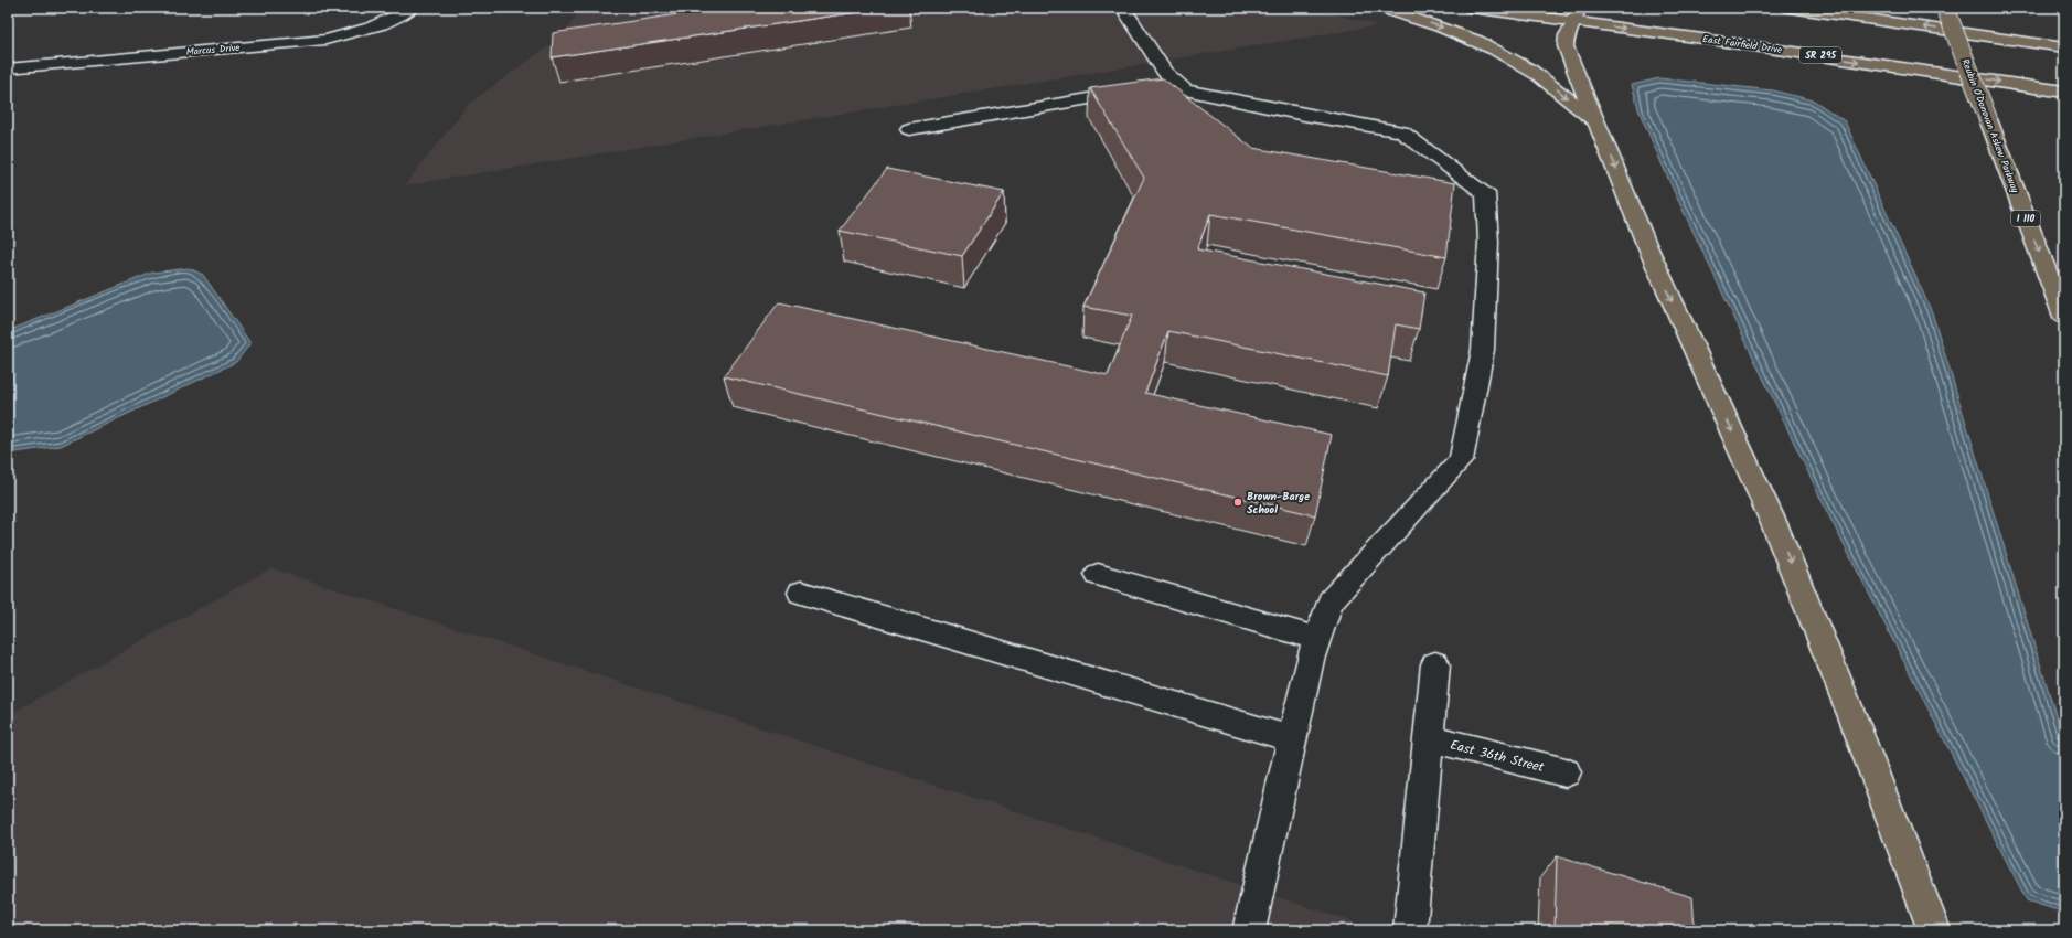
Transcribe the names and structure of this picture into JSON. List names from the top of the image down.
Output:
{
  "streets": {
    "main road": [
      "East Fairfield Drive",
      "SR 295",
      "Reubin O'Donovan Askew Parkway",
      "I 110"
    ],
    "street": ["Marcus Drive", "East 36th Street"]
  },
  "one_way": ["Reubin O'Donovan Askew Parkway"],
  "places": ["Brown-Barge School"]
}
